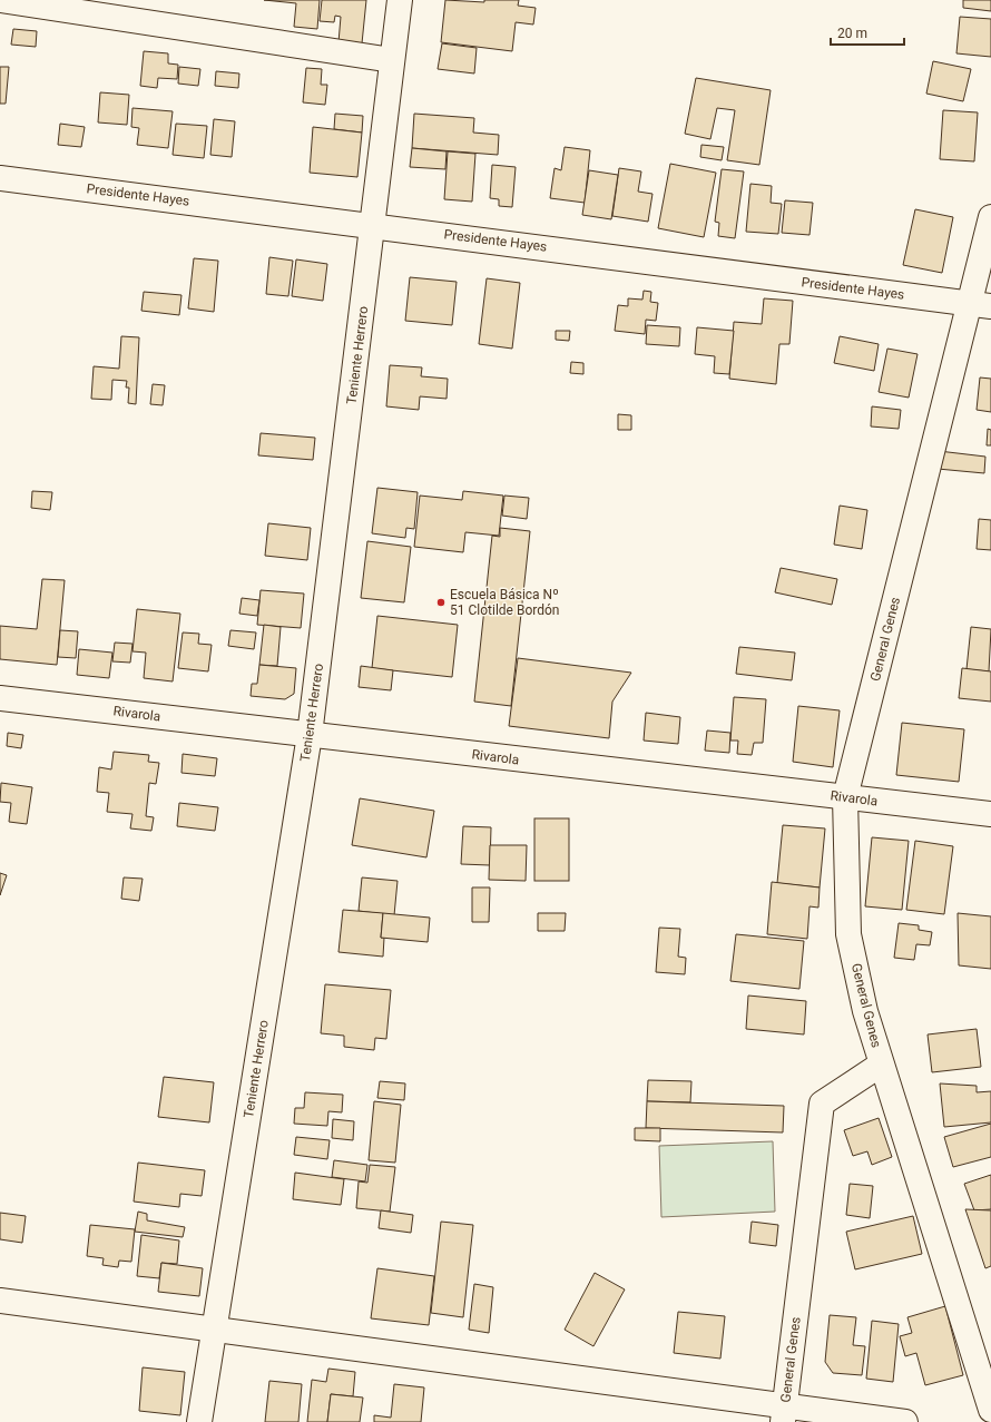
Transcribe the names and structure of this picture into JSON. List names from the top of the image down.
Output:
{
  "streets": {
    "street": [
      "Presidente Hayes",
      "Teniente Herrero",
      "General Genes",
      "Rivarola"
    ]
  },
  "crossings": [
    ["Presidente Hayes", "Teniente Herrero"],
    ["Presidente Hayes", "General Genes"],
    ["Teniente Herrero", "Rivarola"],
    ["General Genes", "Rivarola"]
  ],
  "places": ["Escuela Básica Nº 51 Clotilde Bordón"],
  "scale_bar": "20 m"
}
